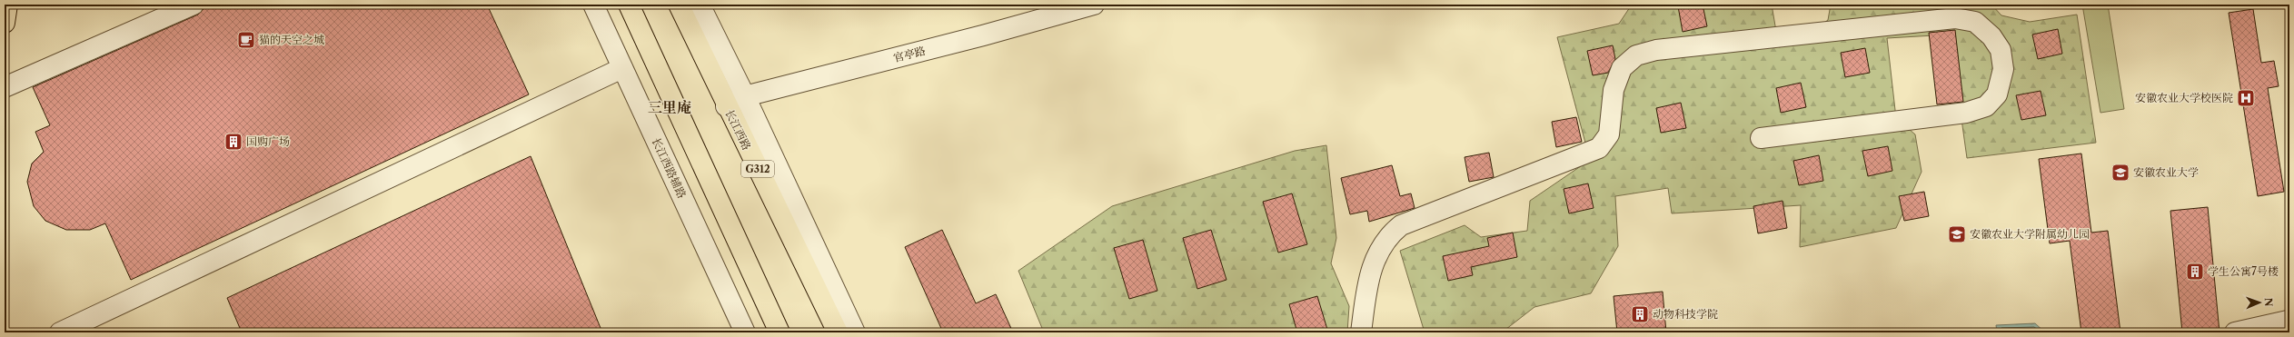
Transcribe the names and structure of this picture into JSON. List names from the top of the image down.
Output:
{
  "streets": {
    "highway": ["长江西路", "G312"],
    "street": ["官亭路", "长江西路辅路"]
  },
  "crossings": [
    ["官亭路", "长江西路"]
  ],
  "districts": ["三里庵"],
  "places": {
    "cafe": ["猫的天空之城"],
    "hospital": ["安徽农业大学校医院"],
    "building": ["国购广场", "学生公寓7号楼", "动物科技学院"],
    "school or university": ["安徽农业大学", "安徽农业大学附属幼儿园"]
  },
  "north": "right"
}
